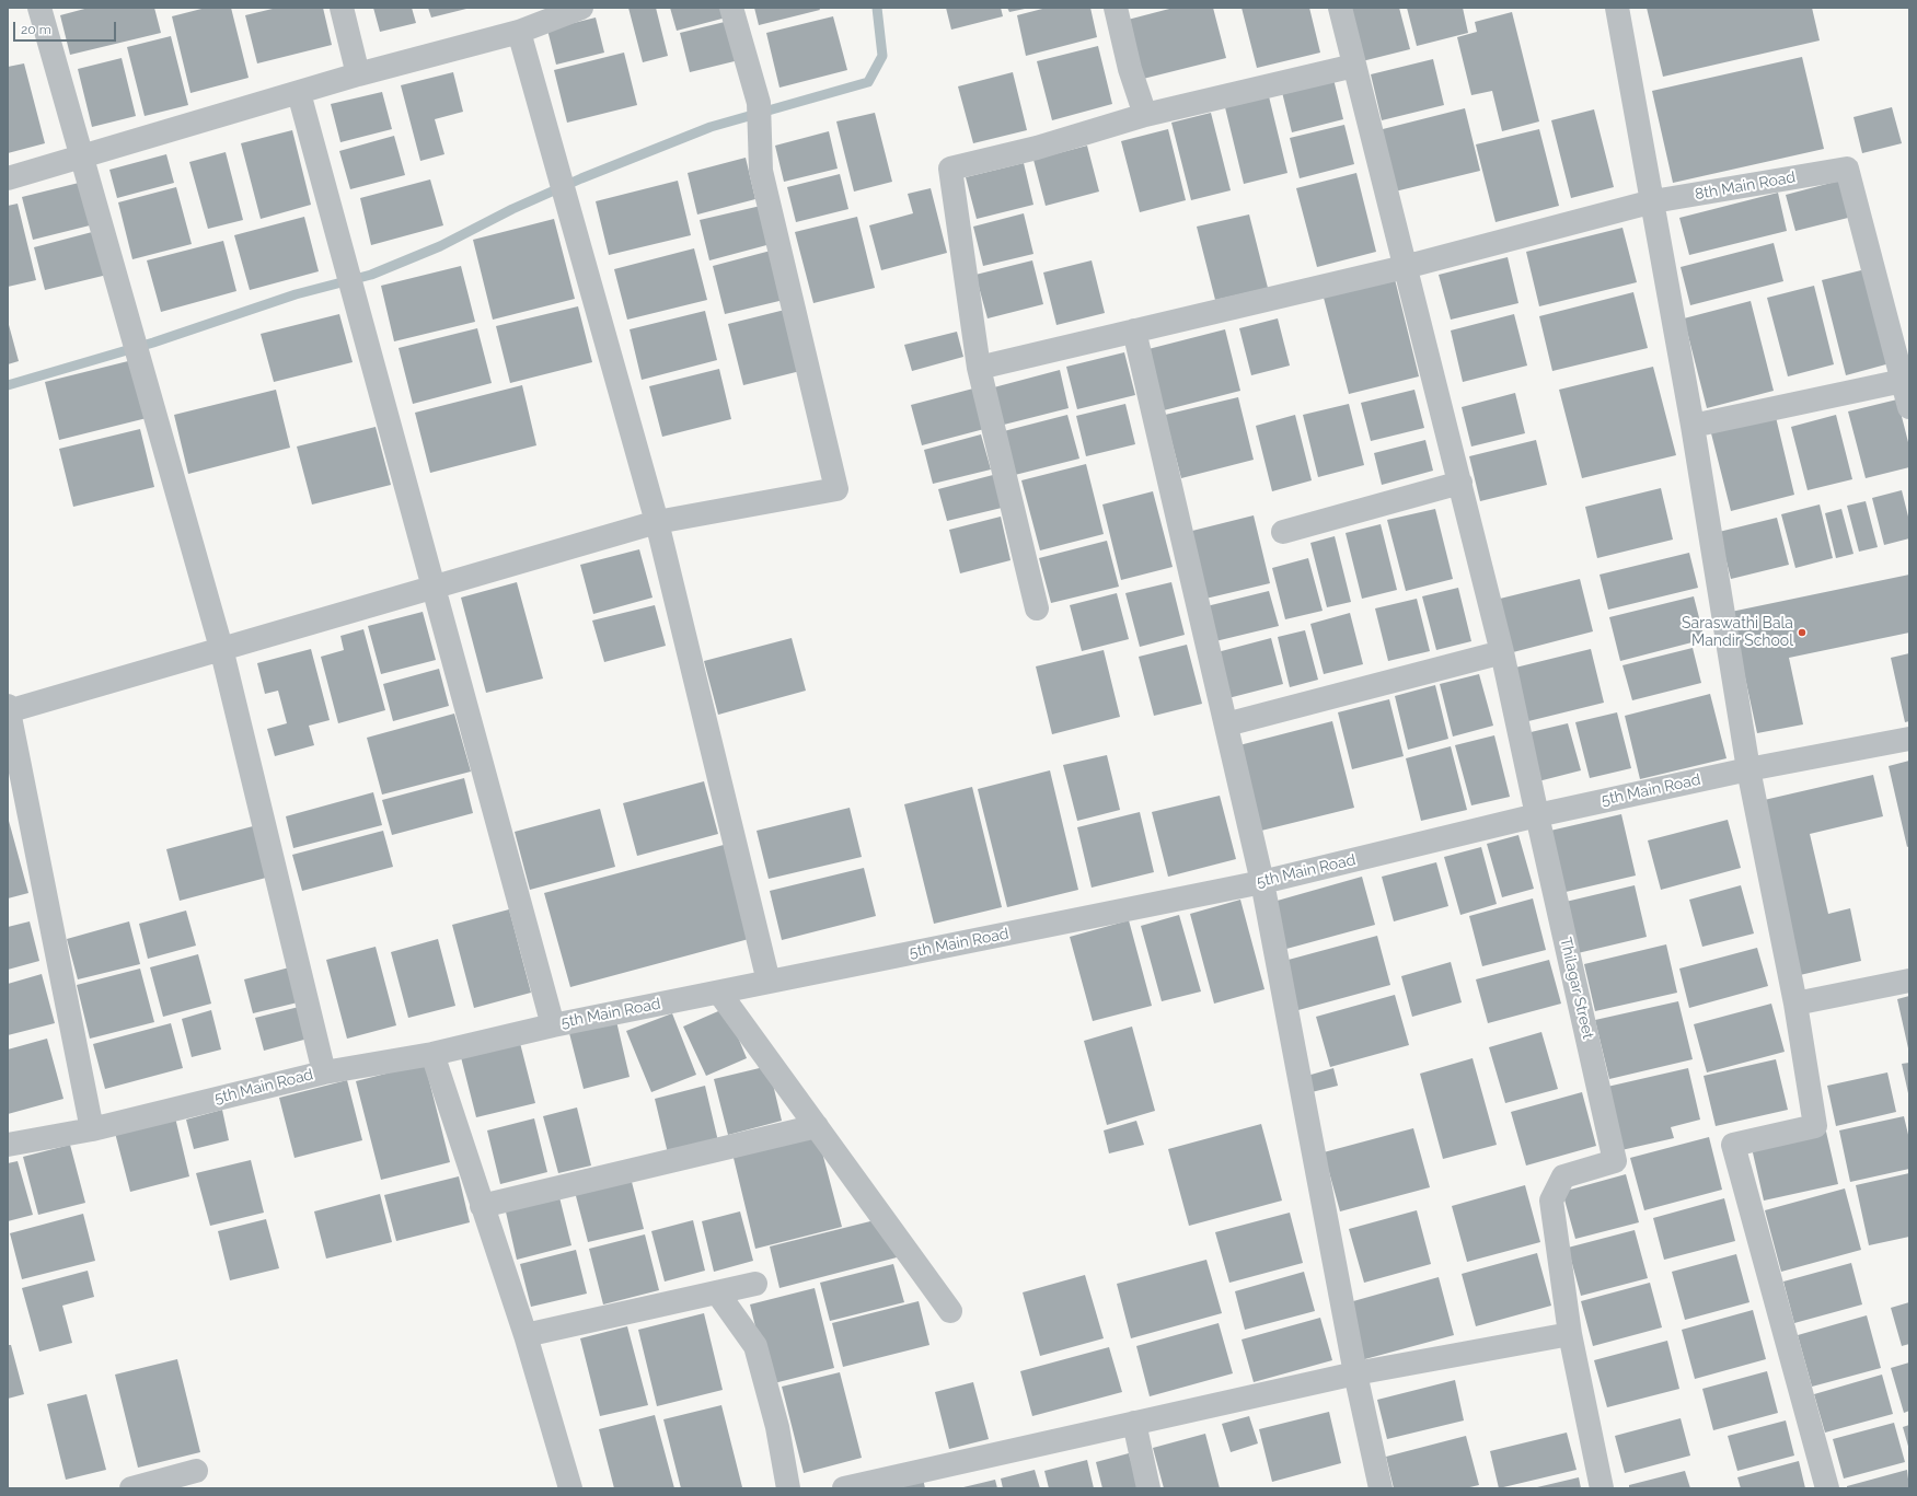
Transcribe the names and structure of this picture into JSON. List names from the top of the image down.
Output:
{
  "streets": {
    "street": ["8th Main Road", "5th Main Road", "Thilagar Street"]
  },
  "crossings": [
    ["8th Main Road", "Thilagar Street"],
    ["5th Main Road", "Thilagar Street"]
  ],
  "places": ["Saraswathi Bala Mandir School"],
  "scale_bar": "20 m"
}
